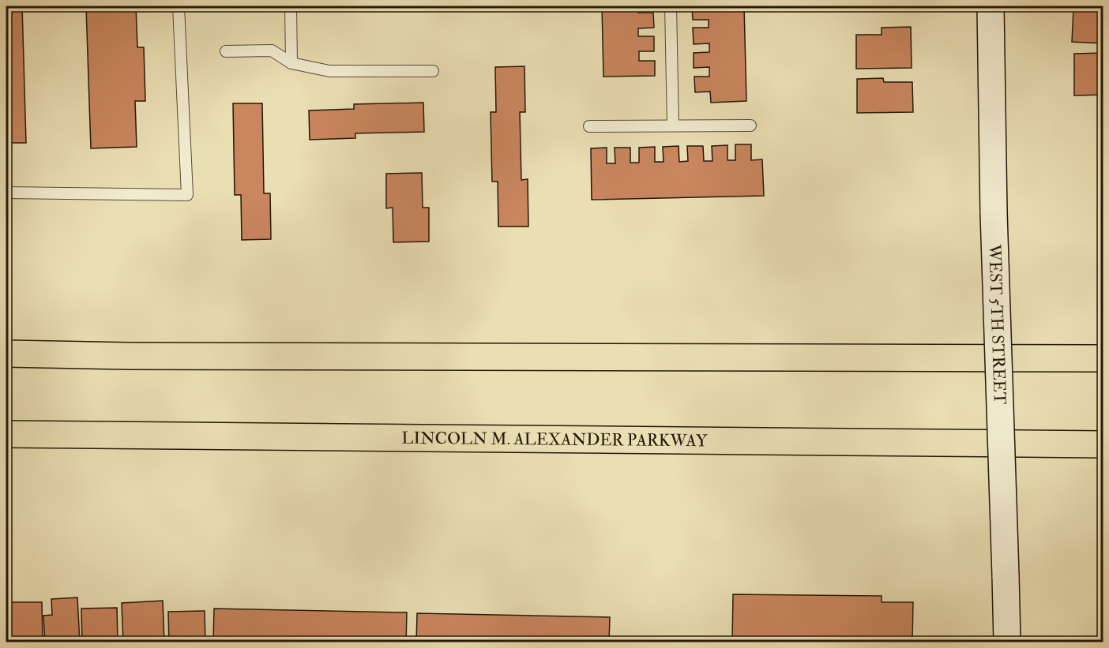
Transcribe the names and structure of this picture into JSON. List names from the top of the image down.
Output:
{
  "streets": {
    "highway": ["LINCOLN M. ALEXANDER PARKWAY"],
    "street": ["WEST 5TH STREET"]
  }
}
